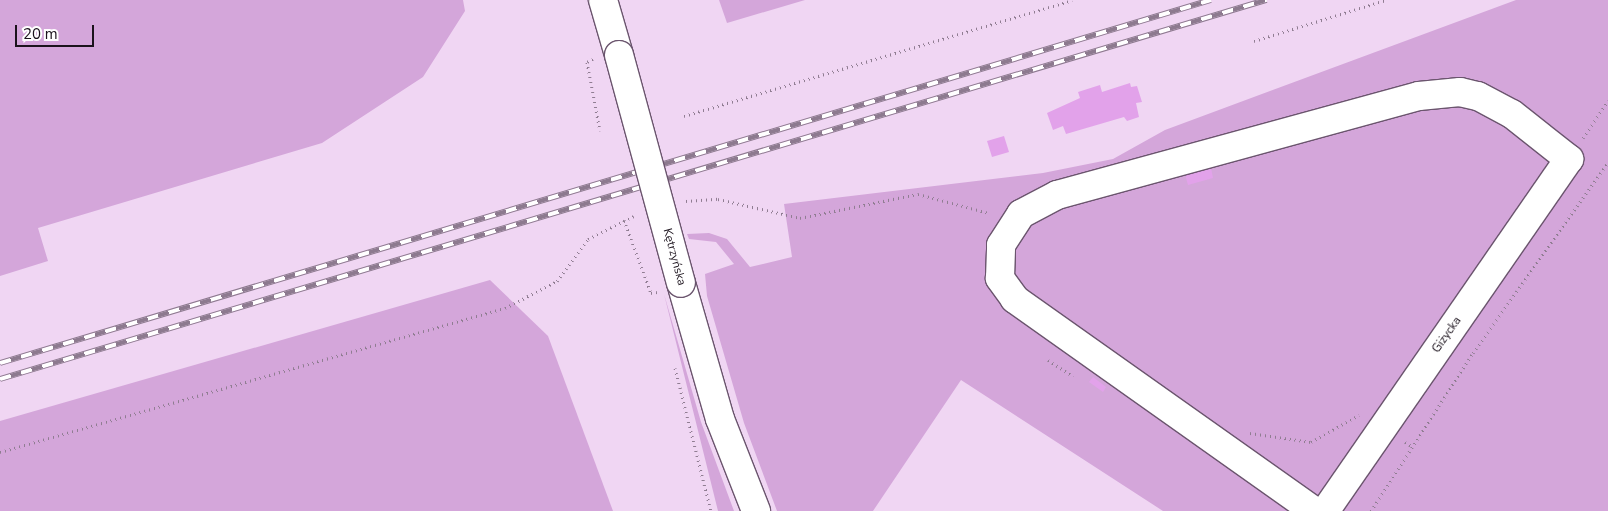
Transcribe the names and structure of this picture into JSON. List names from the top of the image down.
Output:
{
  "streets": {
    "street": ["Kętrzyńska", "Giżycka"]
  },
  "scale_bar": "20 m"
}
